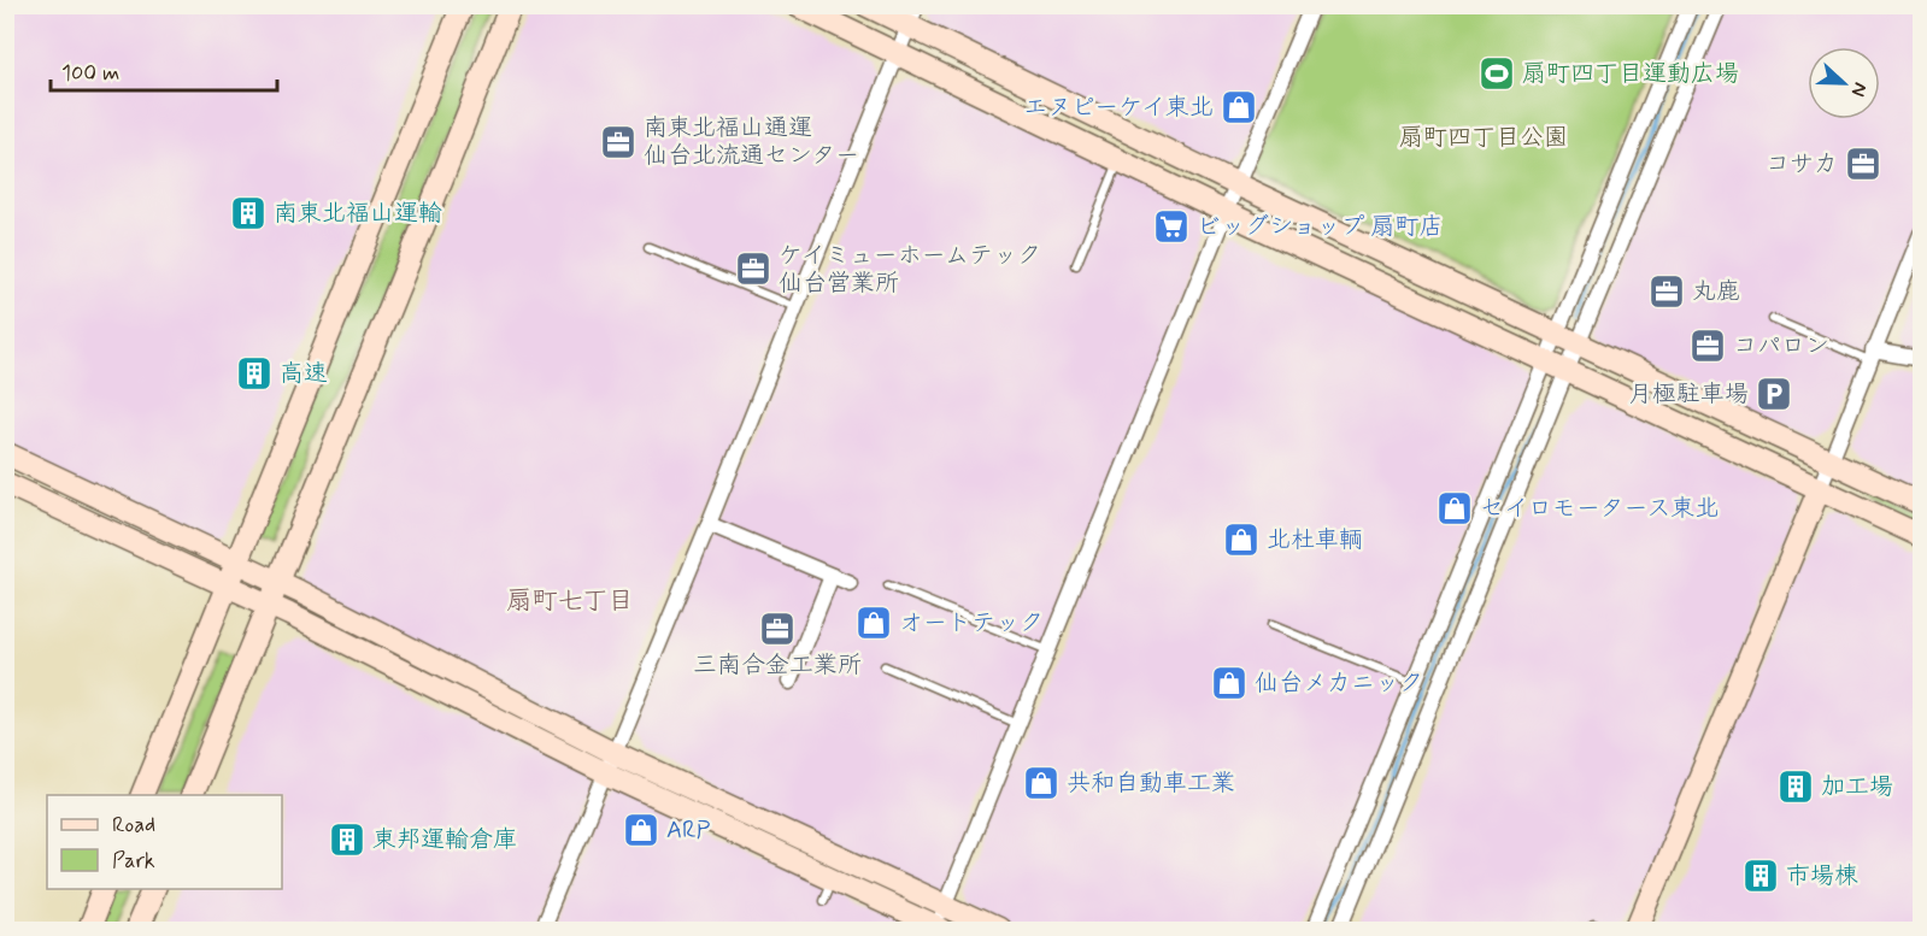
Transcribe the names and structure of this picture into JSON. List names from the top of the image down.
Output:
{
  "districts": ["扇町七丁目"],
  "parks": ["扇町四丁目公園"],
  "places": {
    "sports": ["扇町四丁目運動広場"],
    "shop": [
      "エヌピーケイ東北",
      "セイロモータース東北",
      "北杜車輌",
      "オートテック",
      "仙台メカニック",
      "共和自動車工業",
      "ARP"
    ],
    "office": [
      "南東北福山通運 仙台北流通センター",
      "コサカ",
      "ケイミューホームテック 仙台営業所",
      "丸鹿",
      "コパロン",
      "三南合金工業所"
    ],
    "building": [
      "南東北福山運輸",
      "高速",
      "加工場",
      "東邦運輸倉庫",
      "市場棟"
    ],
    "supermarket": ["ビッグショップ 扇町店"],
    "parking": ["月極駐車場"]
  },
  "legend": ["Road", "Park"],
  "scale_bar": "100 m",
  "north": "right"
}
